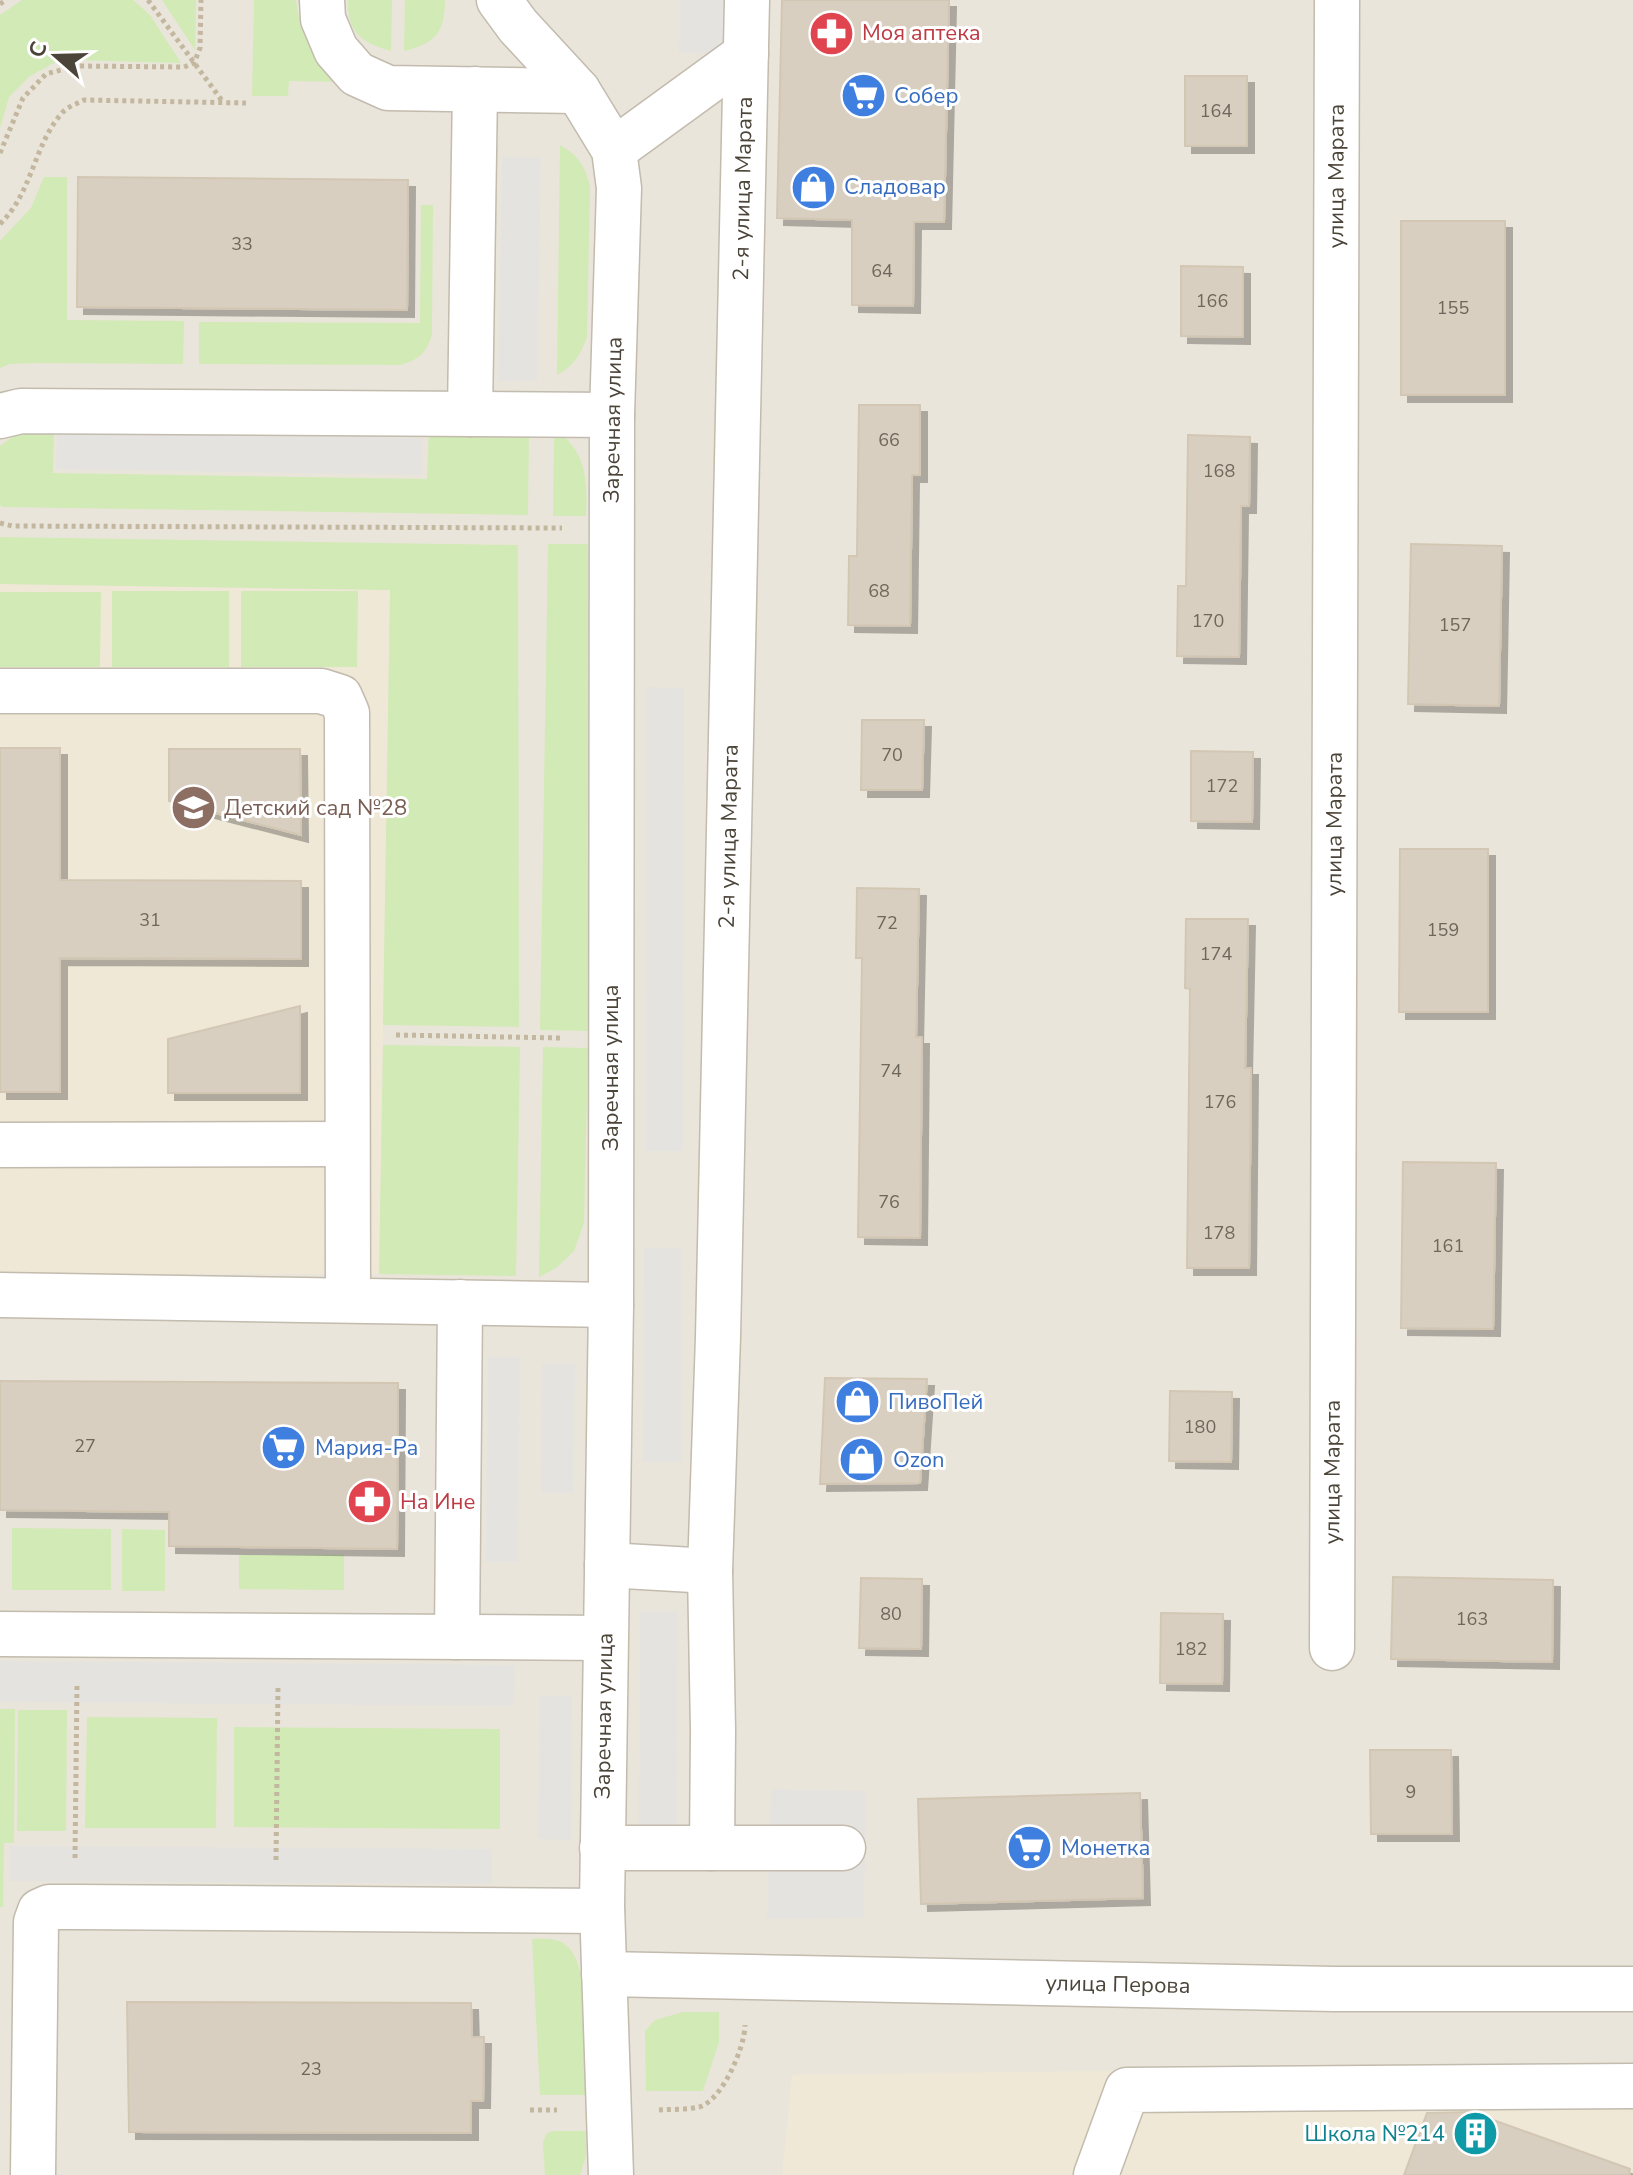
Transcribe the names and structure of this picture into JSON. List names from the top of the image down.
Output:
{
  "streets": {
    "street": [
      "улица Марата",
      "2-я улица Марата",
      "Заречная улица",
      "улица Перова"
    ]
  },
  "crossings": [
    ["Заречная улица", "улица Перова"]
  ],
  "places": {
    "pharmacy": ["Моя аптека", "На Ине"],
    "supermarket": ["Собер", "Мария-Ра", "Монетка"],
    "shop": ["Сладовар", "ПивоПей", "Ozon"],
    "school or university": ["Детский сад №28"],
    "building": ["Школа №214"]
  },
  "house_numbers": [
    "164",
    "33",
    "64",
    "166",
    "155",
    "66",
    "168",
    "68",
    "170",
    "157",
    "70",
    "172",
    "31",
    "72",
    "159",
    "174",
    "74",
    "176",
    "76",
    "178",
    "161",
    "180",
    "27",
    "80",
    "163",
    "182",
    "9",
    "23"
  ],
  "north": "left"
}
